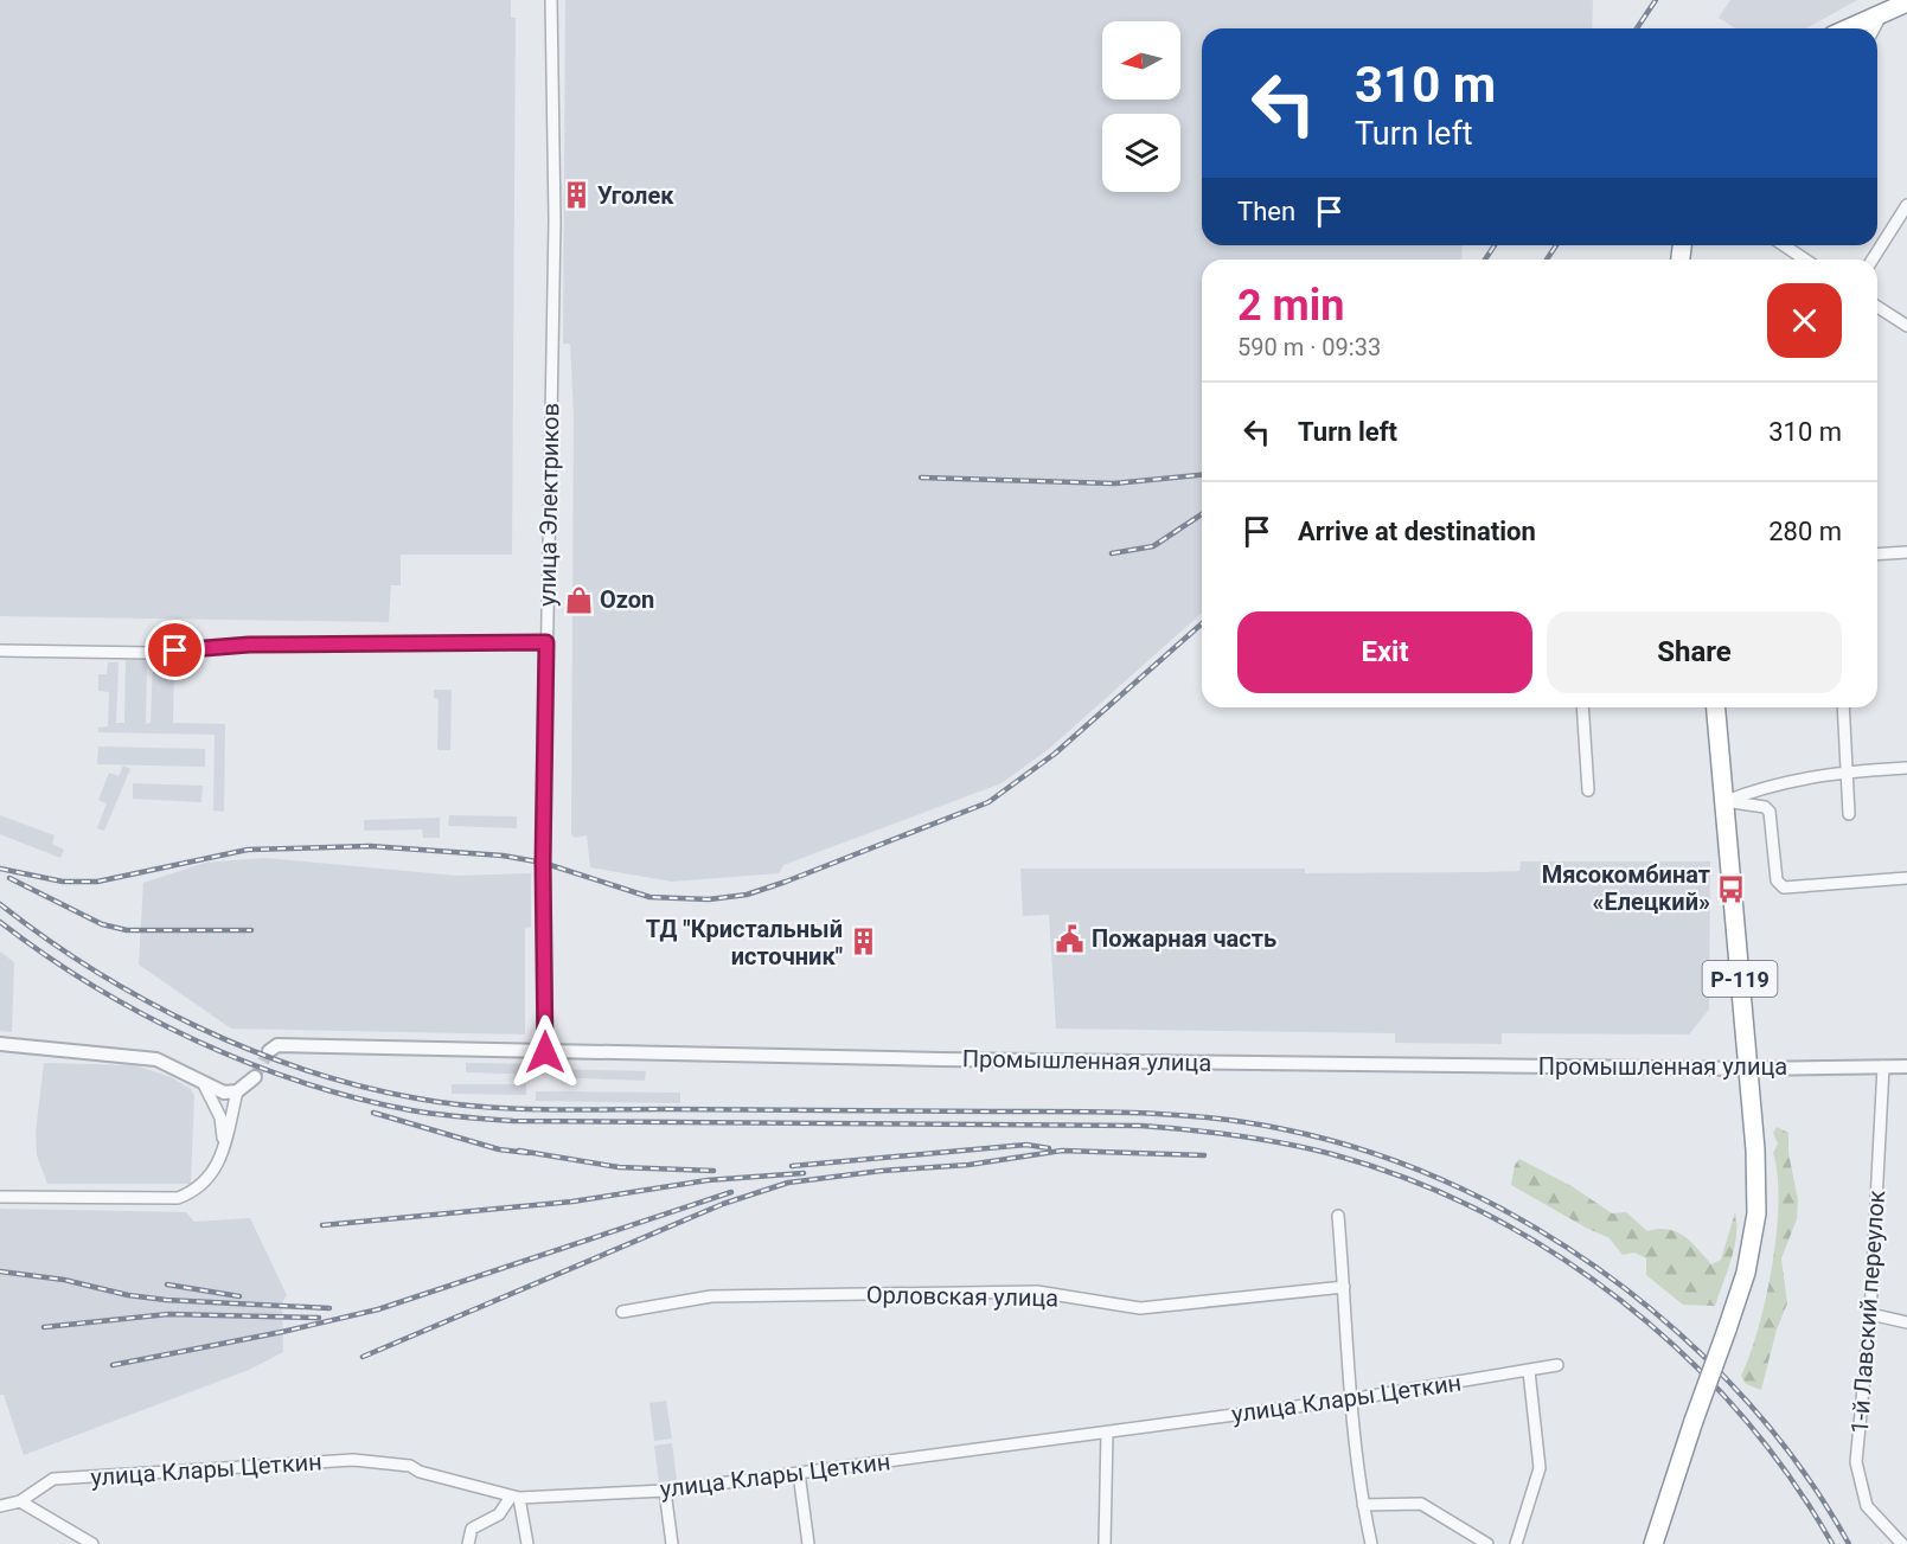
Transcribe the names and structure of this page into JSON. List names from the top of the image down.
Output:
{
  "streets": {
    "highway": ["Р-119"],
    "street": [
      "улица Электриков",
      "Промышленная улица",
      "Орловская улица",
      "1-й Лавский переулок",
      "улица Клары Цеткин"
    ]
  },
  "crossings": [
    ["улица Электриков", "Промышленная улица"],
    ["Р-119", "Промышленная улица"],
    ["Промышленная улица", "1-й Лавский переулок"]
  ],
  "places": {
    "building": ["Уголек", "ТД \"Кристальный источник\""],
    "shop": ["Ozon"],
    "bus stop": ["Мясокомбинат «Елецкий»"],
    "public building": ["Пожарная часть"]
  },
  "north": "left",
  "page": {
    "turn": ["310 m", "Turn left"],
    "then": "Then",
    "heading": ["2 min", "590 m · 09:33"],
    "list": [
      {
        "name": "Turn left",
        "value": "310 m"
      },
      {
        "name": "Arrive at destination",
        "value": "280 m"
      }
    ],
    "buttons": ["Exit", "Share"]
  }
}
